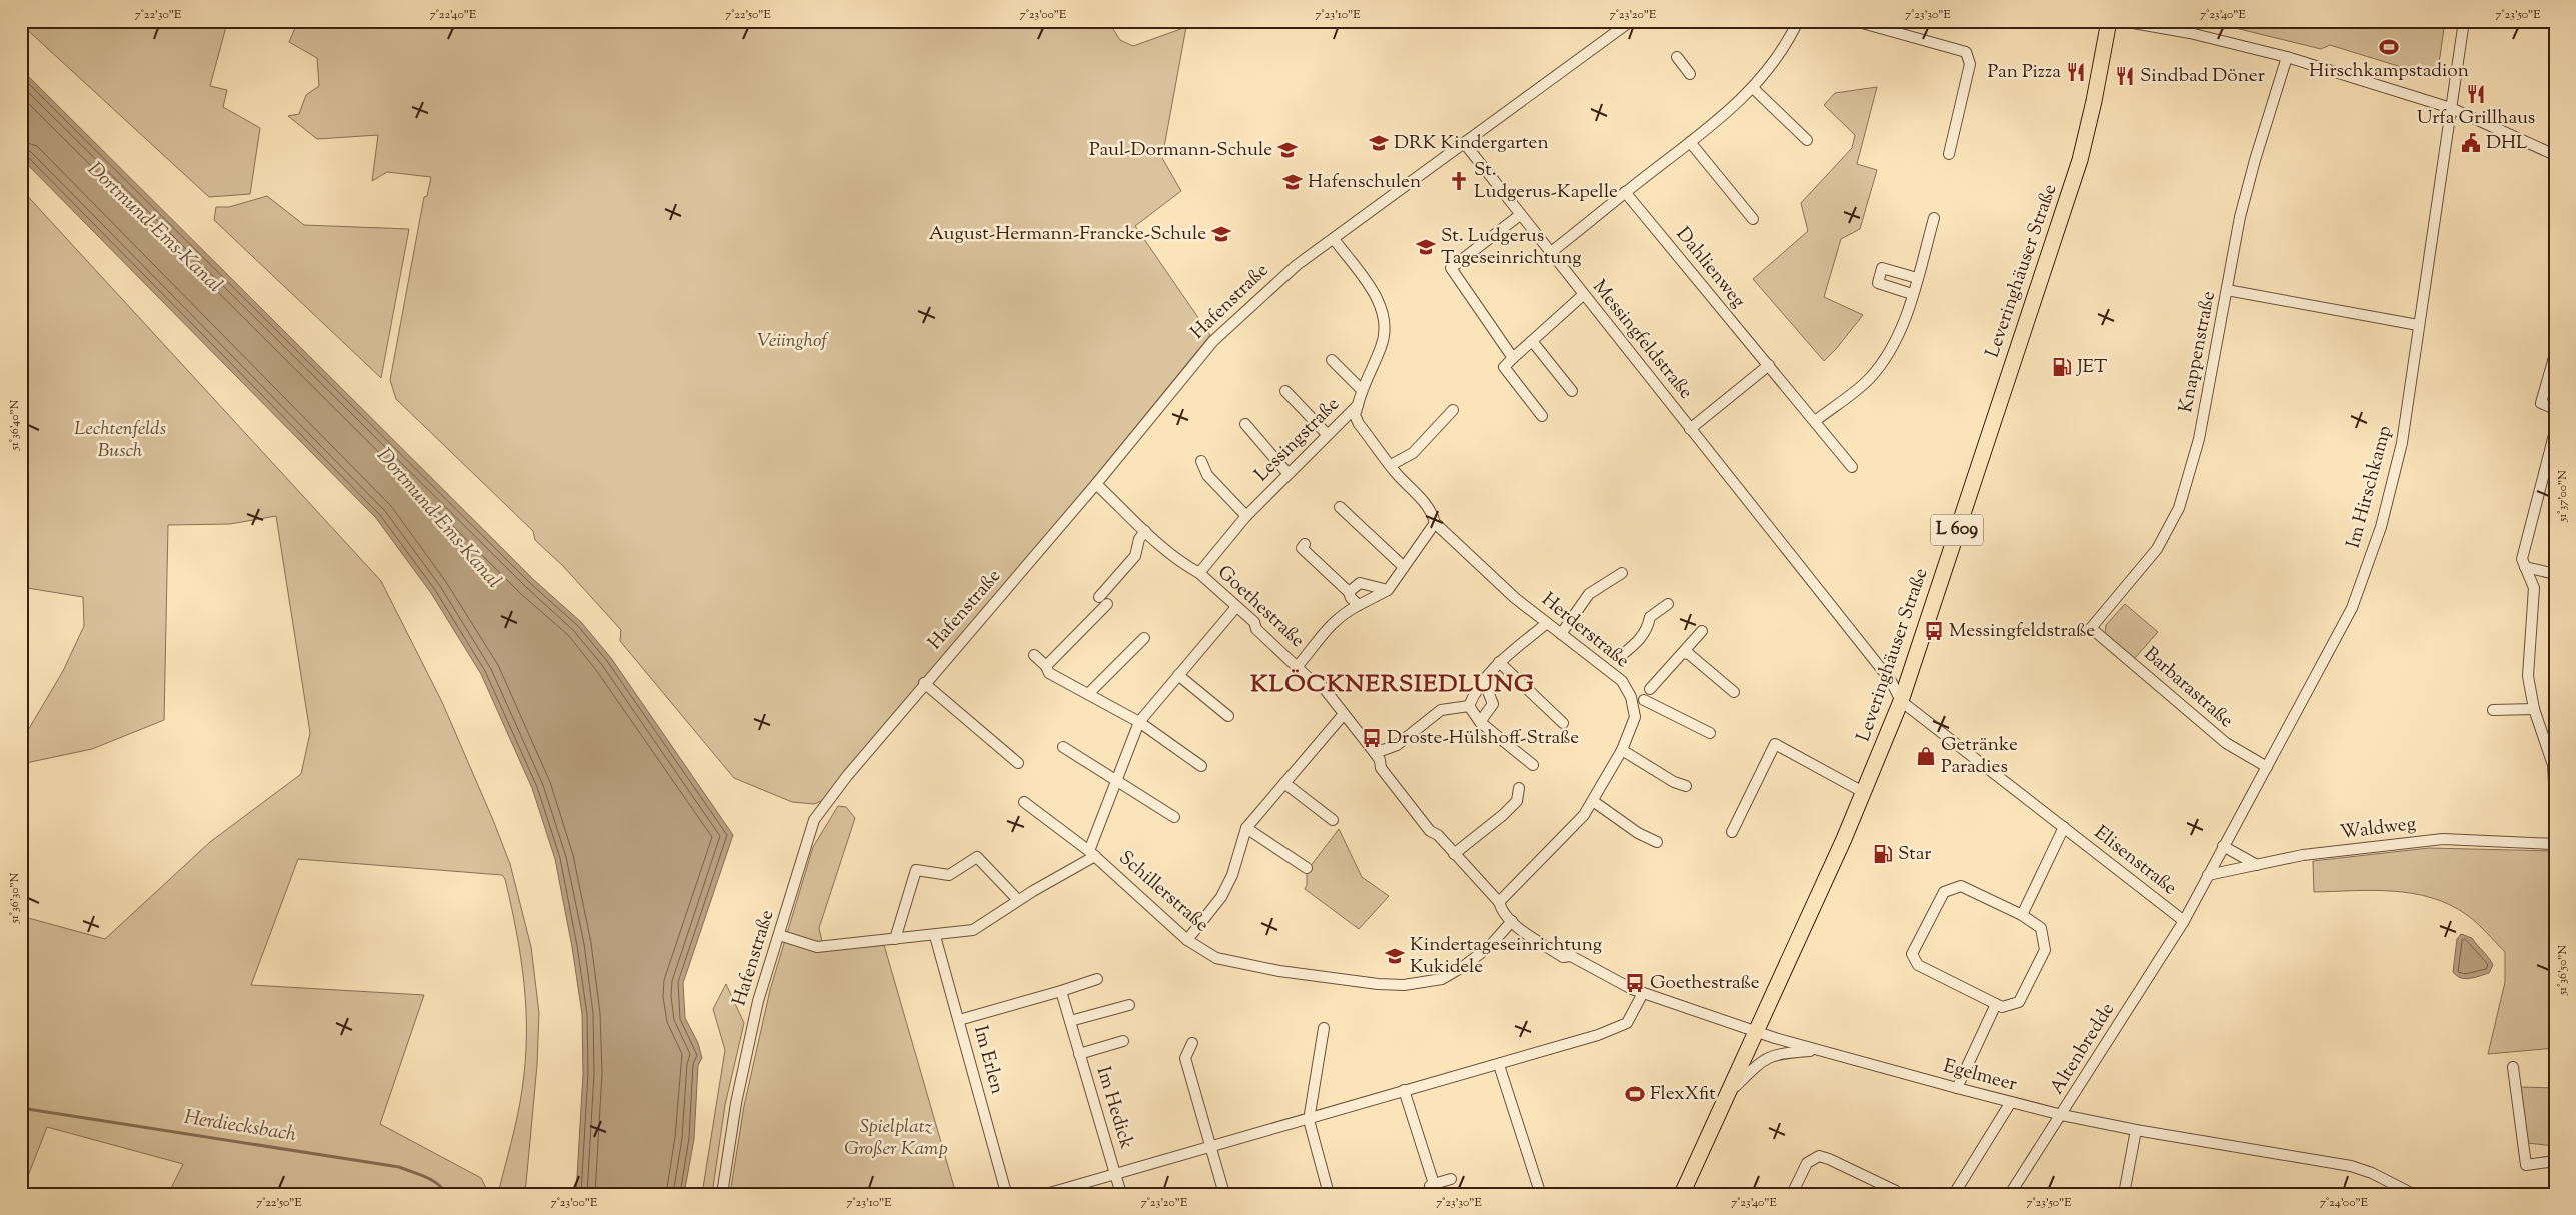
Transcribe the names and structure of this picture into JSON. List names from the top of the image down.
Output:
{
  "streets": {
    "main road": ["Leveringhäuser Straße", "L 609"],
    "street": [
      "Dahlienweg",
      "Hafenstraße",
      "Messingfeldstraße",
      "Knappenstraße",
      "Lessingstraße",
      "Im Hirschkamp",
      "Goethestraße",
      "Herderstraße",
      "Barbarastraße",
      "Waldweg",
      "Elisenstraße",
      "Schillerstraße",
      "Altenbredde",
      "Im Erlen",
      "Egelmeer",
      "Im Hedick"
    ]
  },
  "crossings": [
    ["Leveringhäuser Straße", "Messingfeldstraße"],
    ["Leveringhäuser Straße", "Goethestraße"],
    ["Leveringhäuser Straße", "Elisenstraße"],
    ["Leveringhäuser Straße", "Egelmeer"],
    ["Hafenstraße", "Messingfeldstraße"],
    ["Hafenstraße", "Lessingstraße"],
    ["Hafenstraße", "Goethestraße"],
    ["Messingfeldstraße", "Elisenstraße"],
    ["Knappenstraße", "Barbarastraße"],
    ["Lessingstraße", "Goethestraße"],
    ["Lessingstraße", "Herderstraße"],
    ["Im Hirschkamp", "Barbarastraße"],
    ["Im Hirschkamp", "Waldweg"],
    ["Im Hirschkamp", "Elisenstraße"],
    ["Im Hirschkamp", "Altenbredde"],
    ["Goethestraße", "Herderstraße"],
    ["Goethestraße", "Schillerstraße"],
    ["Goethestraße", "Egelmeer"],
    ["Elisenstraße", "Altenbredde"],
    ["Altenbredde", "Egelmeer"]
  ],
  "districts": ["KLÖCKNERSIEDLUNG"],
  "water": ["Dortmund-Ems-Kanal", "Herdiecksbach"],
  "parks": ["Veiinghof", "Lechtenfelds Busch", "Spielplatz Großer Kamp"],
  "places": {
    "sports": ["Hirschkampstadion", "FlexXfit"],
    "restaurant": ["Pan Pizza", "Sindbad Döner", "Urfa Grillhaus"],
    "school or university": [
      "DRK Kindergarten",
      "Paul-Dormann-Schule",
      "Hafenschulen",
      "August-Hermann-Francke-Schule",
      "St. Ludgerus Tageseinrichtung",
      "Kindertageseinrichtung Kukidele"
    ],
    "public building": ["DHL"],
    "church": ["St. Ludgerus-Kapelle"],
    "fuel station": ["JET", "Star"],
    "bus stop": ["Messingfeldstraße", "Droste-Hülshoff-Straße", "Goethestraße"],
    "shop": ["Getränke Paradies"]
  },
  "coordinates": [
    "7°22'30\"E",
    "7°22'40\"E",
    "7°22'50\"E",
    "7°23'00\"E",
    "7°23'10\"E",
    "7°23'20\"E",
    "7°23'30\"E",
    "7°23'40\"E",
    "7°23'50\"E",
    "51°36'40\"N",
    "51°37'00\"N",
    "51°36'30\"N",
    "51°36'50\"N",
    "7°24'00\"E"
  ]
}
